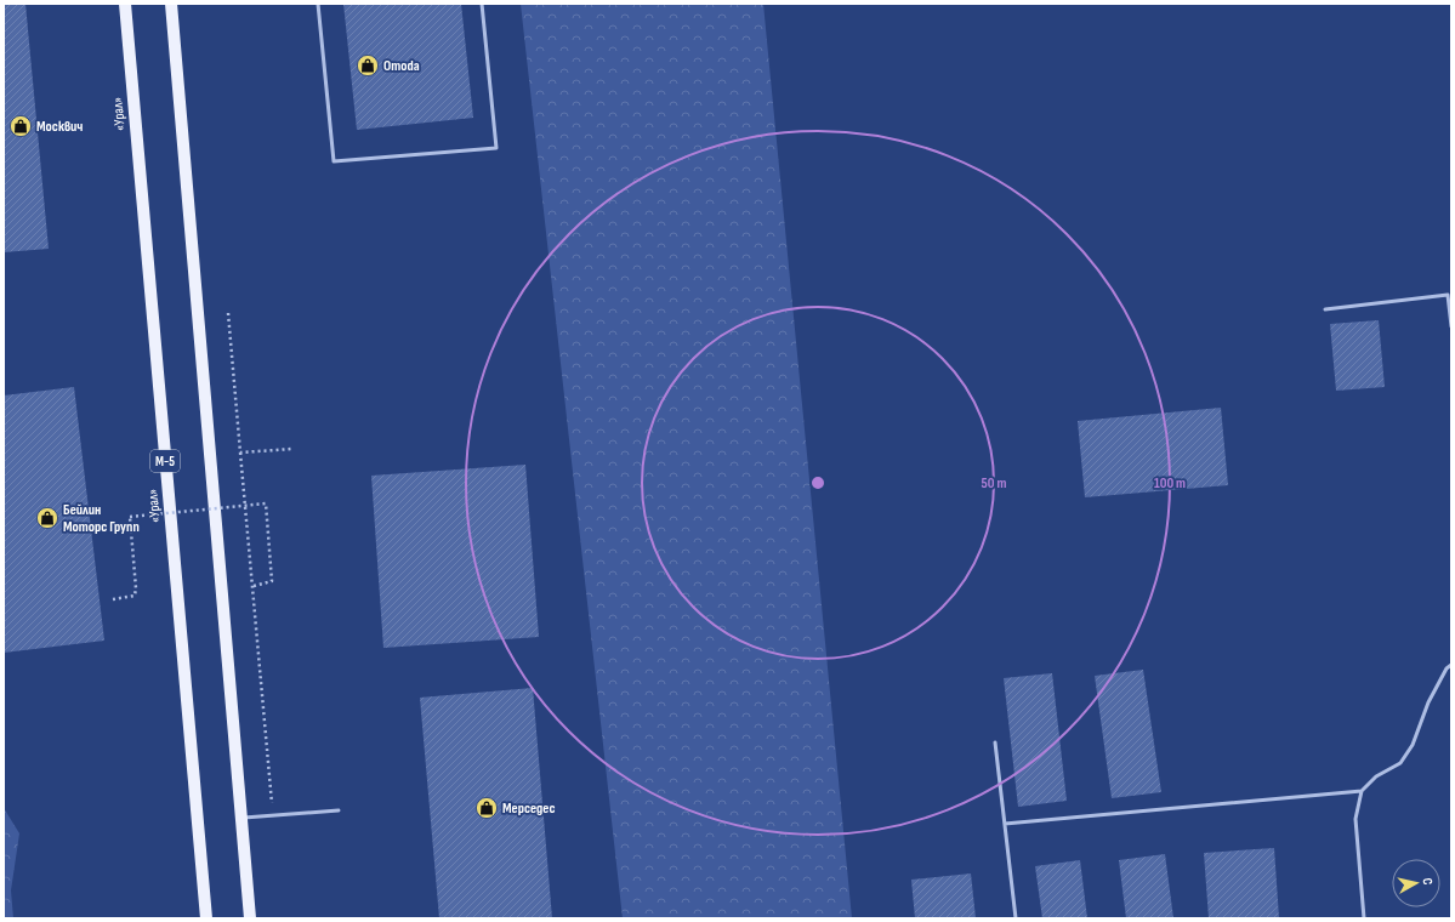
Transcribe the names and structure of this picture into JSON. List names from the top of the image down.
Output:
{
  "streets": {
    "main road": ["«Урал»", "М-5"]
  },
  "places": {
    "shop": [
      "Omoda",
      "Москвич",
      "Бейлин Моторс Групп",
      "Мерседес"
    ]
  },
  "north": "right",
  "rings": ["50 m", "100 m"]
}
